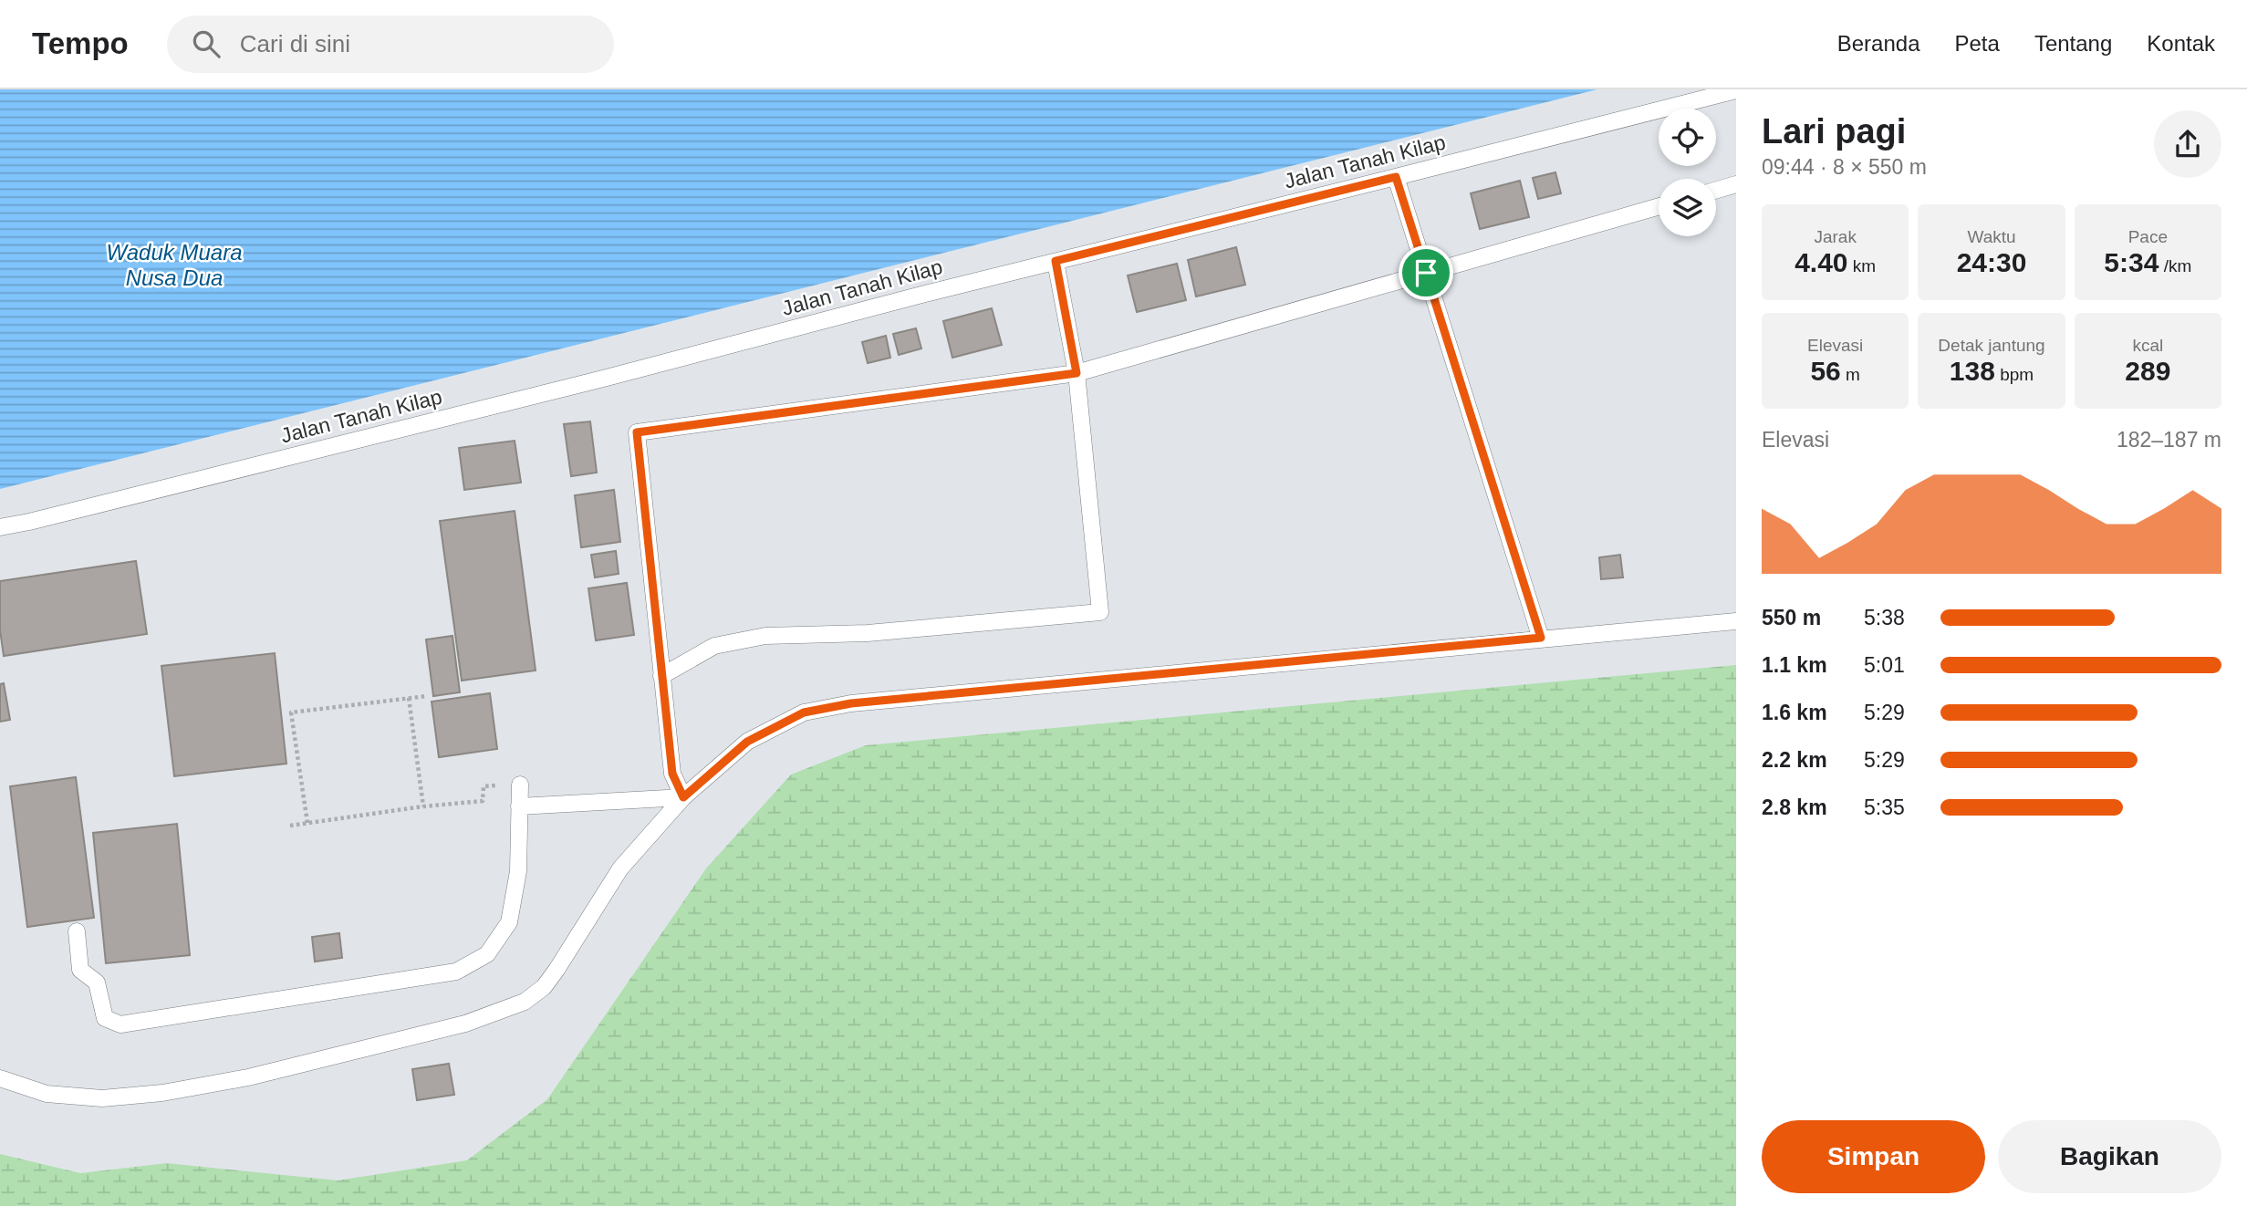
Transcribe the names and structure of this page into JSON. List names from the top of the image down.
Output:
{
  "streets": {
    "lane": ["Jalan Tanah Kilap"]
  },
  "water": ["Waduk Muara Nusa Dua"],
  "page": {
    "header": "Tempo",
    "search": "Cari di sini",
    "nav": [
      "Beranda",
      "Peta",
      "Tentang",
      "Kontak"
    ],
    "heading": ["Lari pagi", "09:44 · 8 × 550 m"],
    "stats": [
      ["Jarak", "4.40 km"],
      ["Waktu", "24:30"],
      ["Pace", "5:34 /km"],
      ["Elevasi", "56 m"],
      ["Detak jantung", "138 bpm"],
      ["kcal", "289"]
    ],
    "chart": ["Elevasi", "182–187 m"],
    "list": [
      {
        "name": "550 m",
        "note": "5:38"
      },
      {
        "name": "1.1 km",
        "note": "5:01"
      },
      {
        "name": "1.6 km",
        "note": "5:29"
      },
      {
        "name": "2.2 km",
        "note": "5:29"
      },
      {
        "name": "2.8 km",
        "note": "5:35"
      }
    ],
    "buttons": ["Simpan", "Bagikan"]
  }
}
